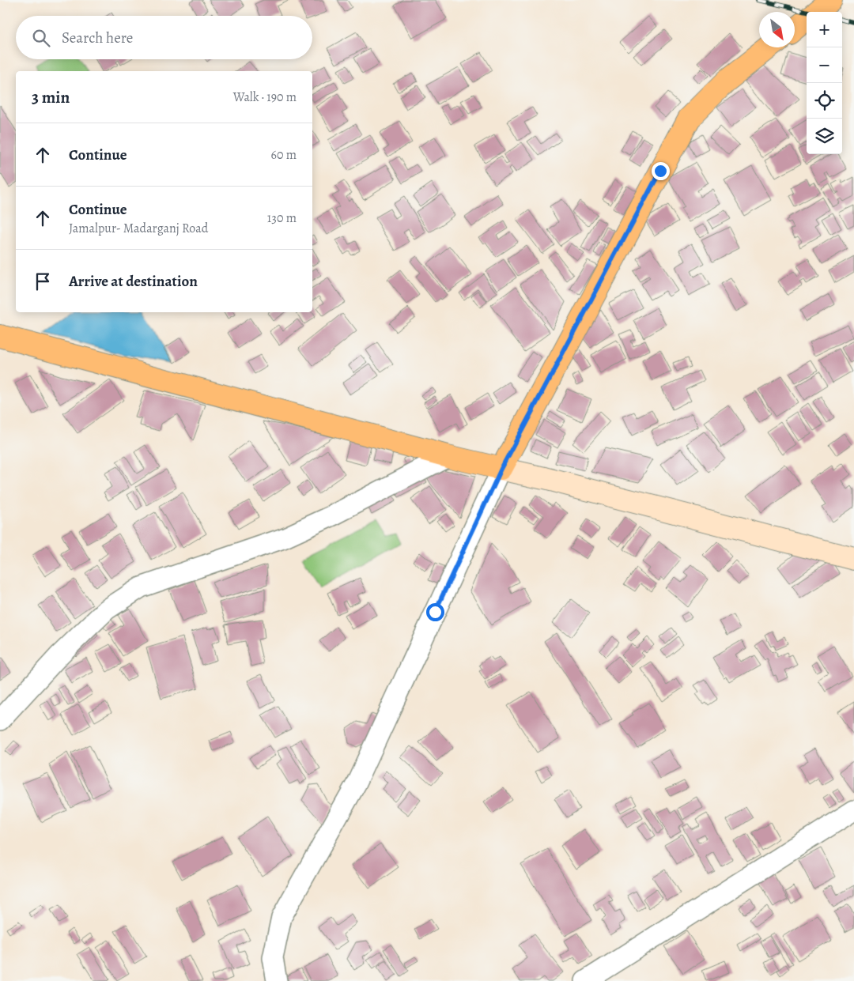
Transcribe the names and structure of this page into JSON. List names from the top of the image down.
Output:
{
  "north": "bottom right",
  "page": {
    "map_buttons": ["+", "−"],
    "search": "Search here",
    "heading": ["3 min", "Walk · 190 m"],
    "list": [
      ["Continue", "60 m"],
      ["Continue", "Jamalpur- Madarganj Road", "130 m"],
      "Arrive at destination"
    ]
  }
}
